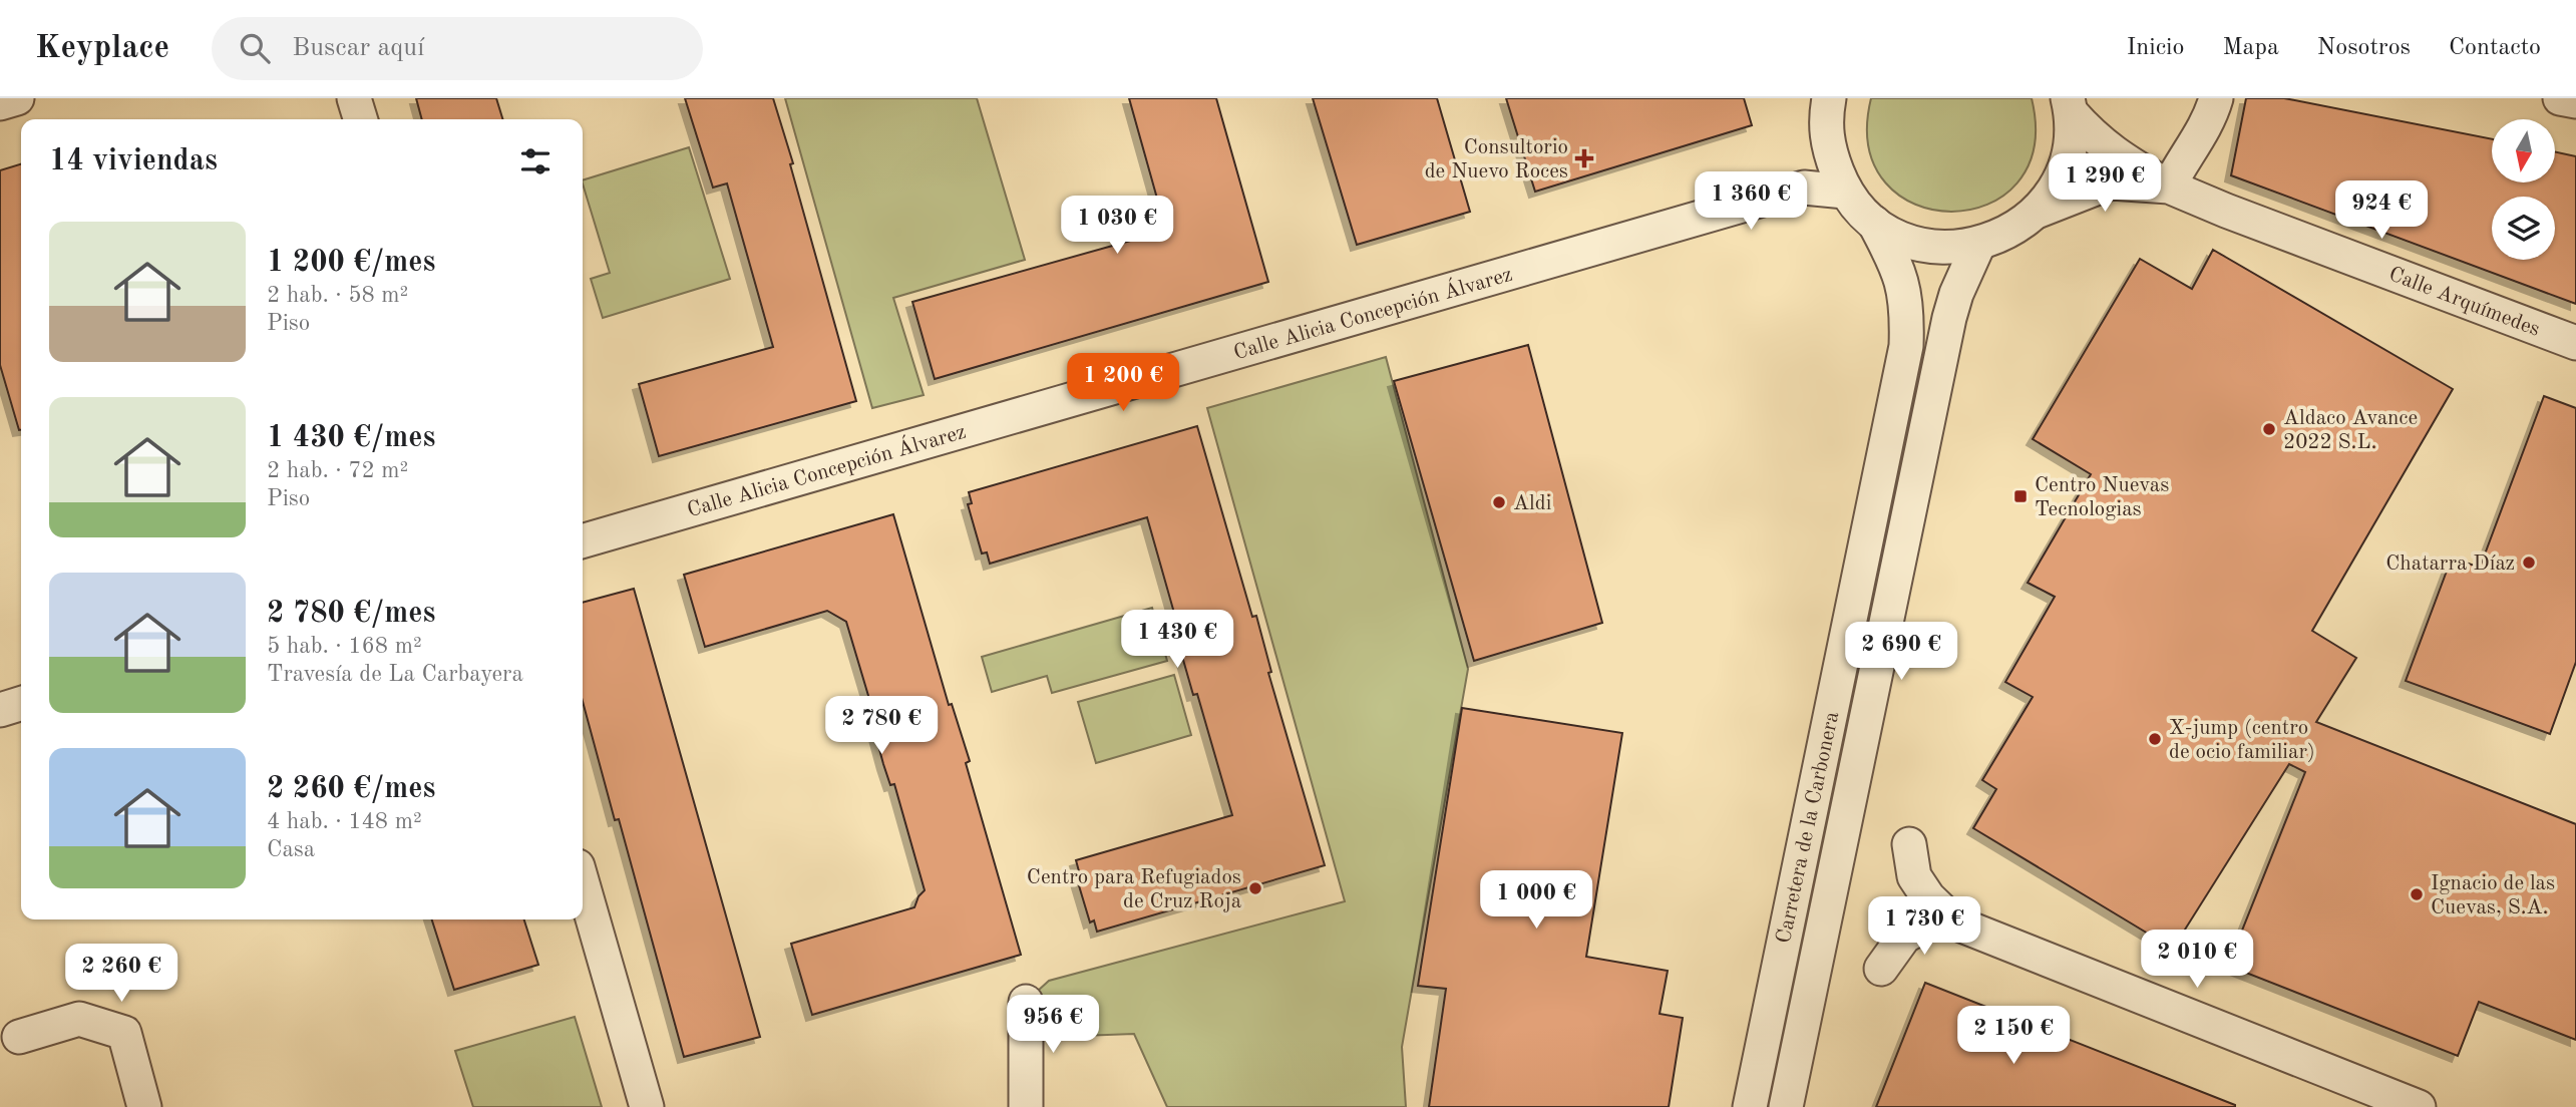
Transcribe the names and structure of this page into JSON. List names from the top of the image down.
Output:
{
  "streets": {
    "street": ["Calle Arquímedes", "Calle Alicia Concepción Álvarez", "Carretera de la Carbonera"]
  },
  "places": {
    "health": ["Consultorio de Nuevo Roces"],
    "other": [
      "Aldaco Avance 2022 S.L.",
      "Aldi",
      "Chatarra Díaz",
      "X-jump (centro de ocio familiar)",
      "Centro para Refugiados de Cruz Roja",
      "Ignacio de las Cuevas, S.A."
    ],
    "transit": ["Centro Nuevas Tecnologias"]
  },
  "north": "bottom",
  "page": {
    "header": "Keyplace",
    "search": "Buscar aquí",
    "nav": [
      "Inicio",
      "Mapa",
      "Nosotros",
      "Contacto"
    ],
    "heading": "14 viviendas",
    "price": [
      "1 290 €",
      "1 360 €",
      "924 €",
      "1 030 €",
      "1 200 €",
      "1 430 €",
      "2 690 €",
      "2 780 €",
      "1 000 €",
      "1 730 €",
      "2 010 €",
      "2 260 €",
      "956 €",
      "2 150 €"
    ],
    "list": [
      {
        "name": "1 200 €/mes",
        "note": "2 hab. · 58 m² · Piso"
      },
      {
        "name": "1 430 €/mes",
        "note": "2 hab. · 72 m² · Piso"
      },
      {
        "name": "2 780 €/mes",
        "note": "5 hab. · 168 m² · Travesía de La Carbayera"
      },
      {
        "name": "2 260 €/mes",
        "note": "4 hab. · 148 m² · Casa"
      }
    ]
  }
}
